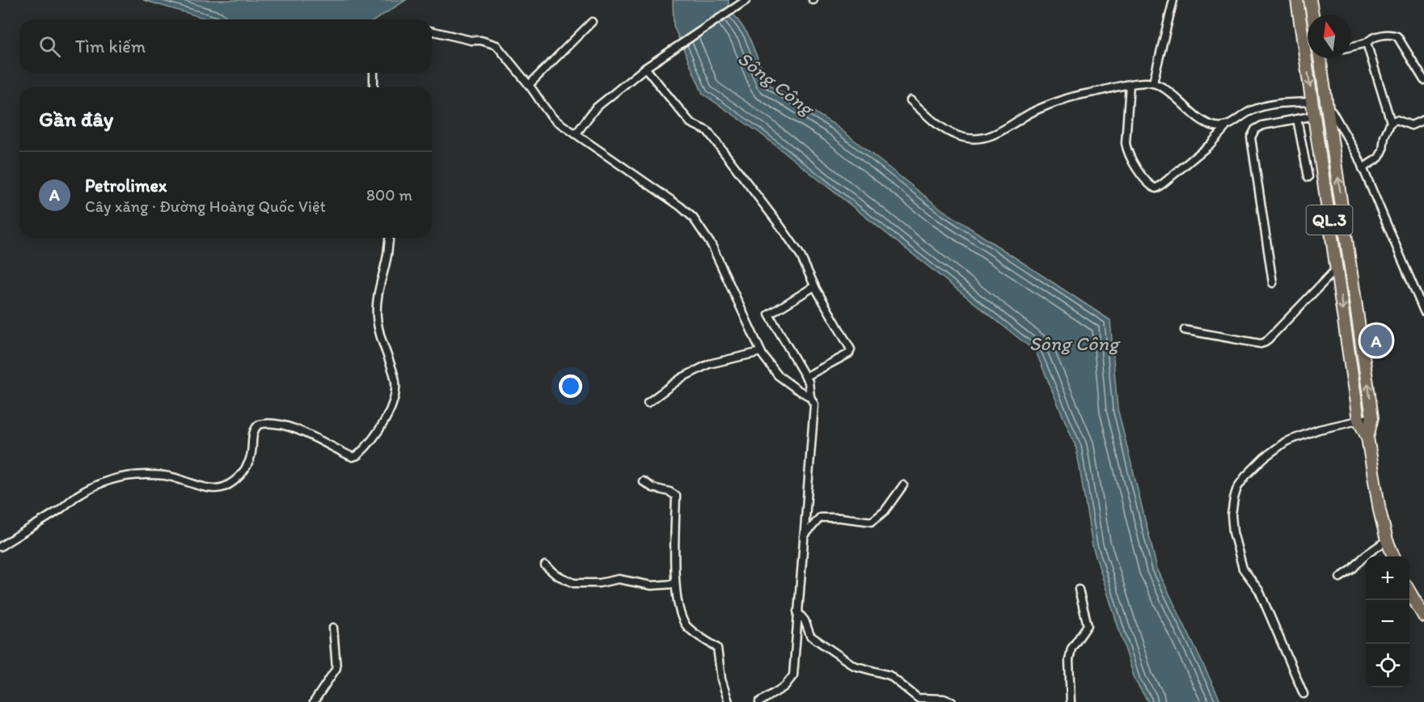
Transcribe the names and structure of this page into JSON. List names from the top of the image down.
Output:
{
  "streets": {
    "highway": ["QL.3"]
  },
  "water": ["Sông Công"],
  "north": "top",
  "page": {
    "search": "Tìm kiếm",
    "heading": "Gần đây",
    "list": [
      {
        "mark": "A",
        "name": "Petrolimex",
        "note": "Cây xăng · Đường Hoàng Quốc Việt",
        "value": "800 m"
      }
    ],
    "pins": "A",
    "map_buttons": ["+", "−"]
  }
}
